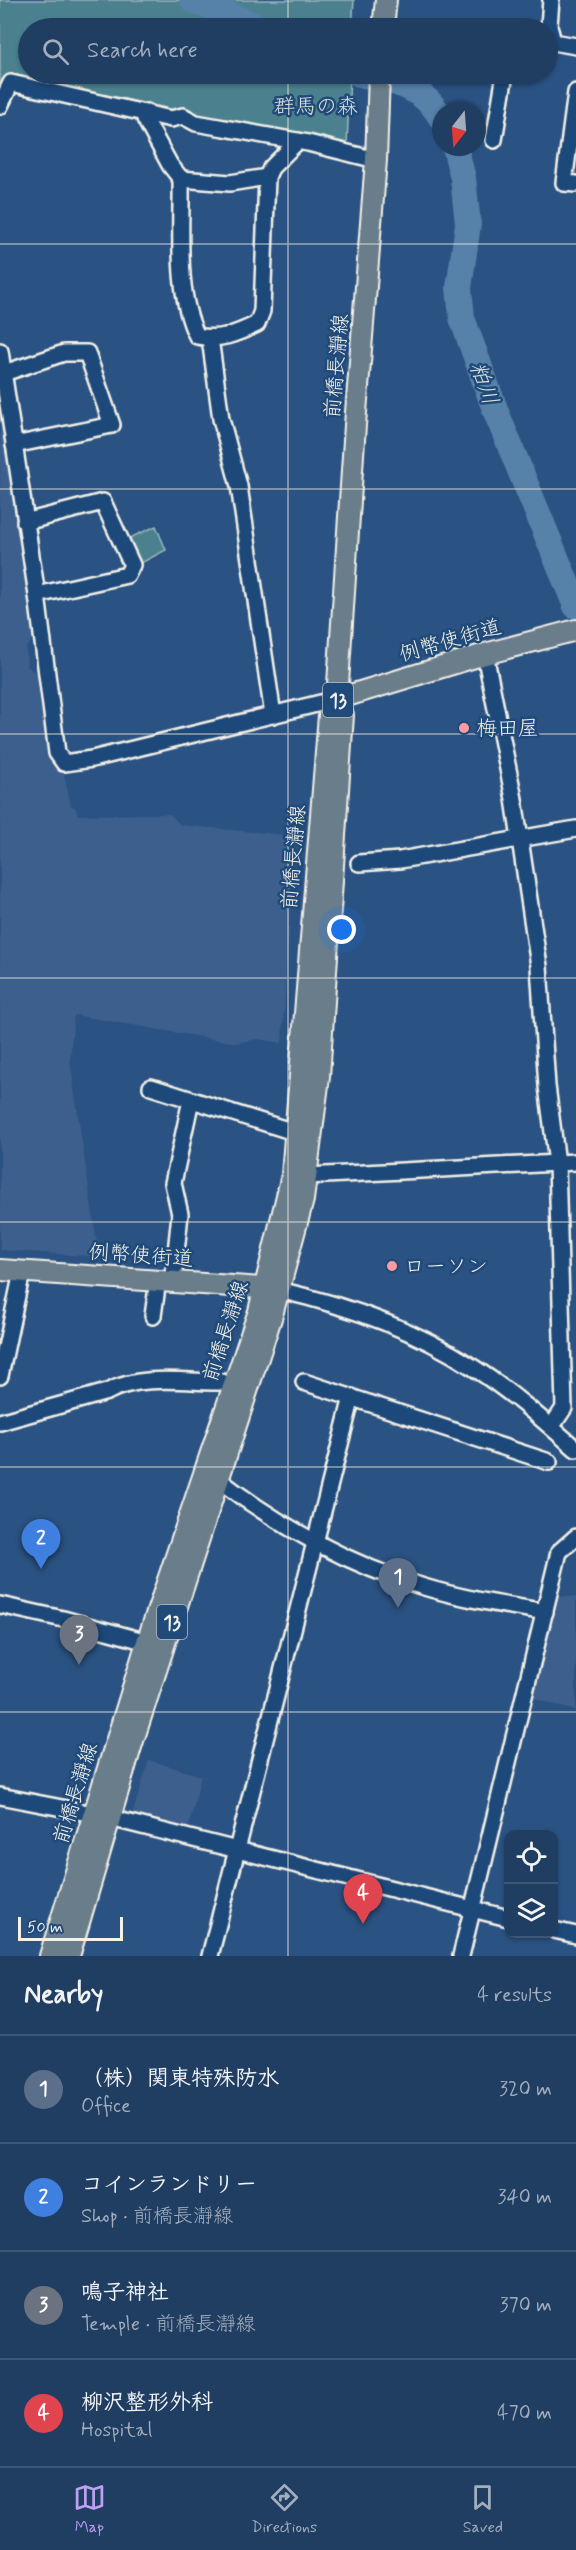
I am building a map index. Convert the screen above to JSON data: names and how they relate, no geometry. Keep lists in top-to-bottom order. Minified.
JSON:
{"streets":{"main road":["前橋長瀞線","例幣使街道","13"]},"crossings":[["前橋長瀞線","例幣使街道"]],"water":["粕川"],"parks":["群馬の森"],"places":["梅田屋","ローソン"],"scale_bar":"50 m","north":"bottom","page":{"search":"Search here","pins":["2","1","3","4"],"scale":"50 m","heading":["Nearby","4 results"],"list":[{"mark":"1","name":"（株）関東特殊防水","note":"Office","value":"320 m"},{"mark":"2","name":"コインランドリー","note":"Shop · 前橋長瀞線","value":"340 m"},{"mark":"3","name":"鳴子神社","note":"Temple · 前橋長瀞線","value":"370 m"},{"mark":"4","name":"柳沢整形外科","note":"Hospital","value":"470 m"}],"nav":["Map","Directions","Saved"]}}
